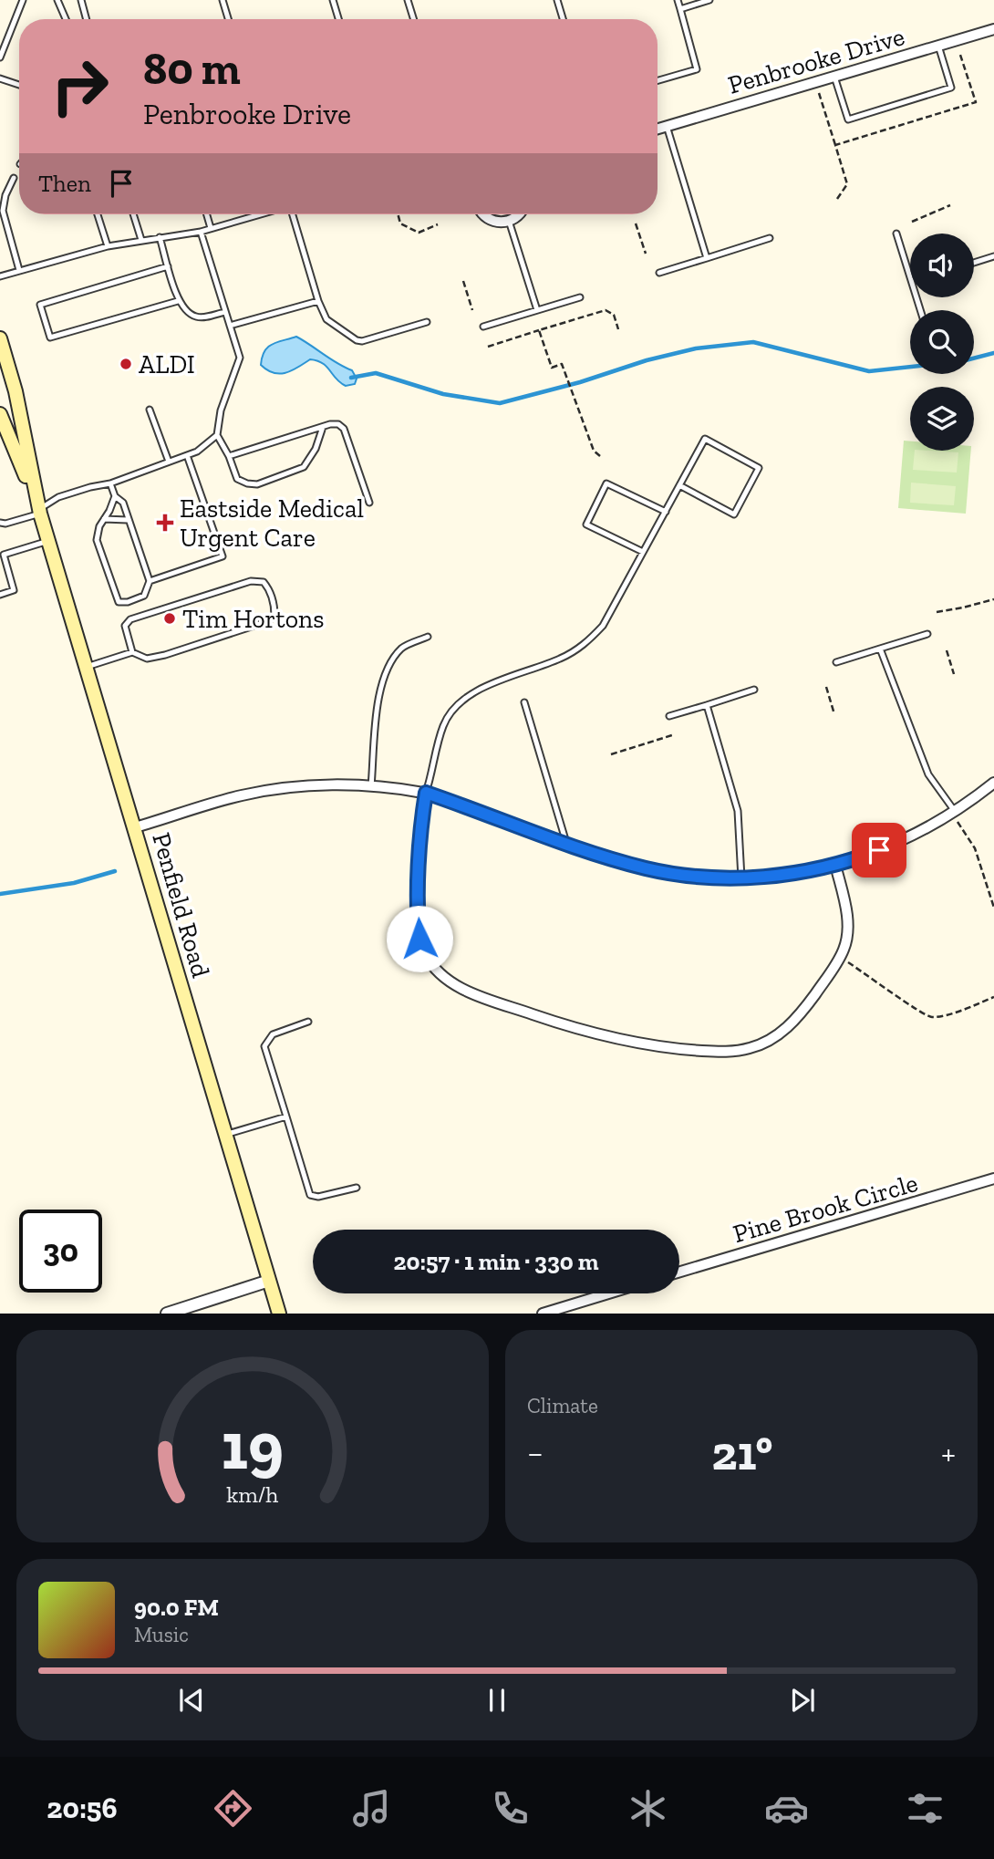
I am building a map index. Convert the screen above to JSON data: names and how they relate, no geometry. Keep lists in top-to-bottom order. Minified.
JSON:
{"streets":{"main road":["Penfield Road"],"street":["Penbrooke Drive","Pine Brook Circle"]},"places":{"other":["ALDI","Tim Hortons"],"health":["Eastside Medical Urgent Care"]},"page":{"turn":["80 m","Penbrooke Drive"],"then":"Then","limit":"30","trip":"20:57 · 1 min · 330 m","tile":"Climate","heat":["−","21°","+"],"song":["90.0 FM","Music"],"tabs":"20:56","gauge":["19","km/h"]}}
